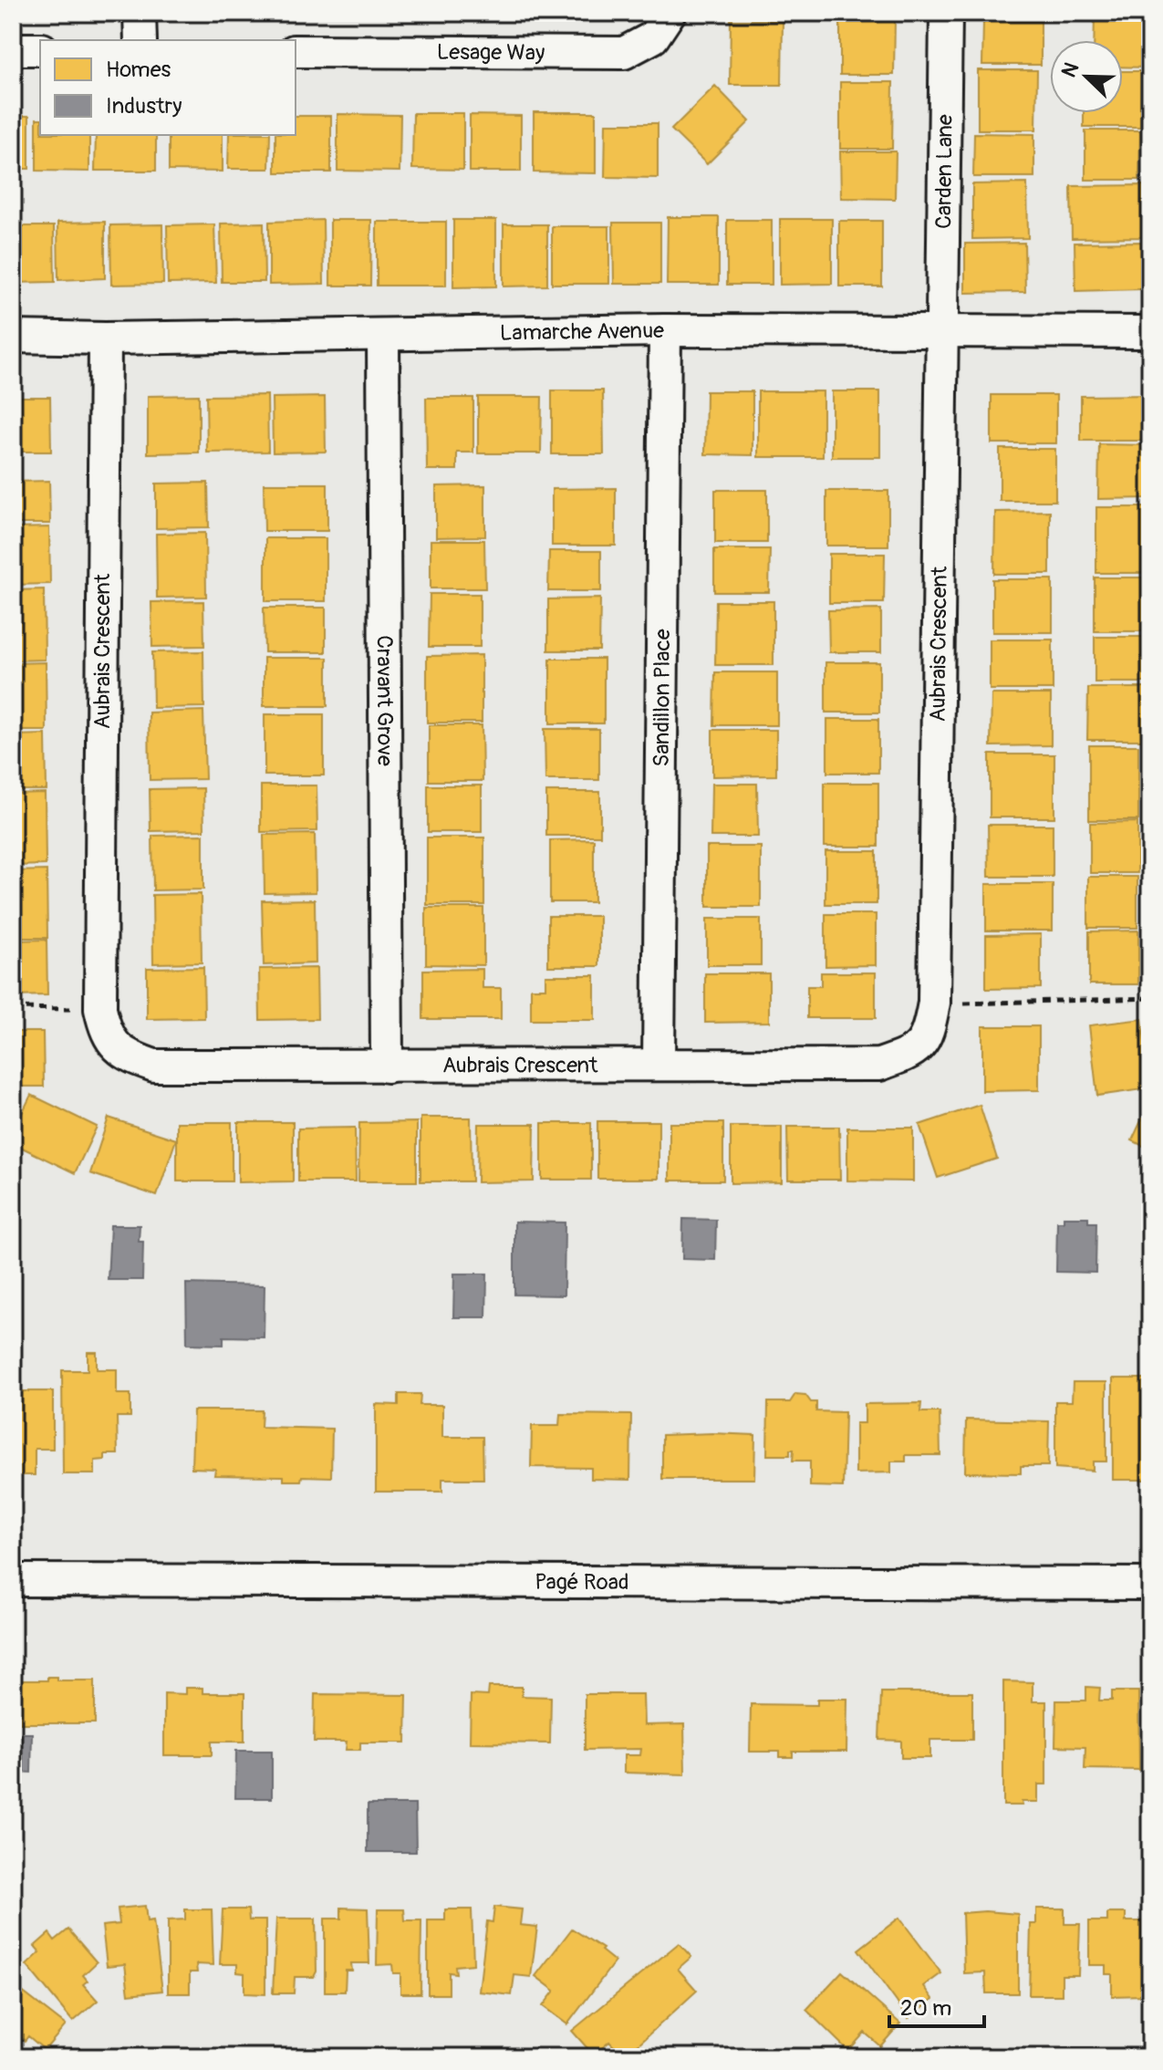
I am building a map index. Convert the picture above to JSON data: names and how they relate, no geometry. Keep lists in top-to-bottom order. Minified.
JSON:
{"streets":{"street":["Lesage Way","Carden Lane","Lamarche Avenue","Aubrais Crescent","Sandillon Place","Cravant Grove","Pagé Road"]},"crossings":[["Carden Lane","Lamarche Avenue"],["Carden Lane","Aubrais Crescent"],["Lamarche Avenue","Aubrais Crescent"],["Lamarche Avenue","Sandillon Place"],["Lamarche Avenue","Cravant Grove"],["Aubrais Crescent","Sandillon Place"],["Aubrais Crescent","Cravant Grove"]],"legend":["Homes","Industry"],"scale_bar":"20 m","north":"top left"}
